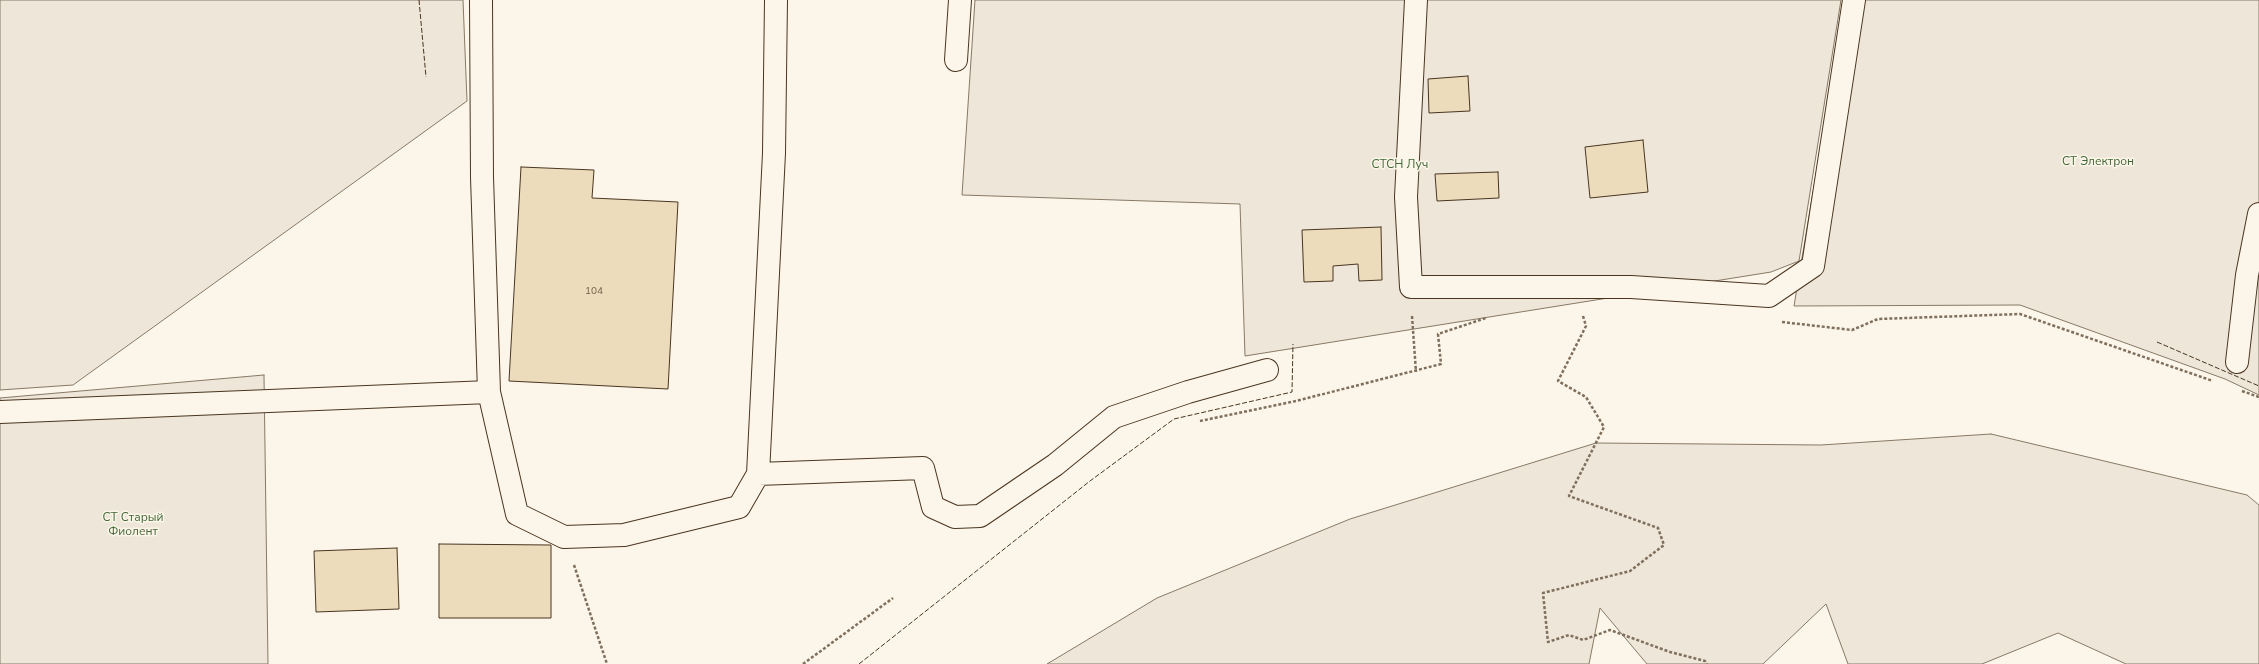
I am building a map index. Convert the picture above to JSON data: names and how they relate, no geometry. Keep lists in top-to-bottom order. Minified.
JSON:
{"parks":["СТ Электрон","СТСН Луч","СТ Старый Фиолент"],"house_numbers":["104"]}
